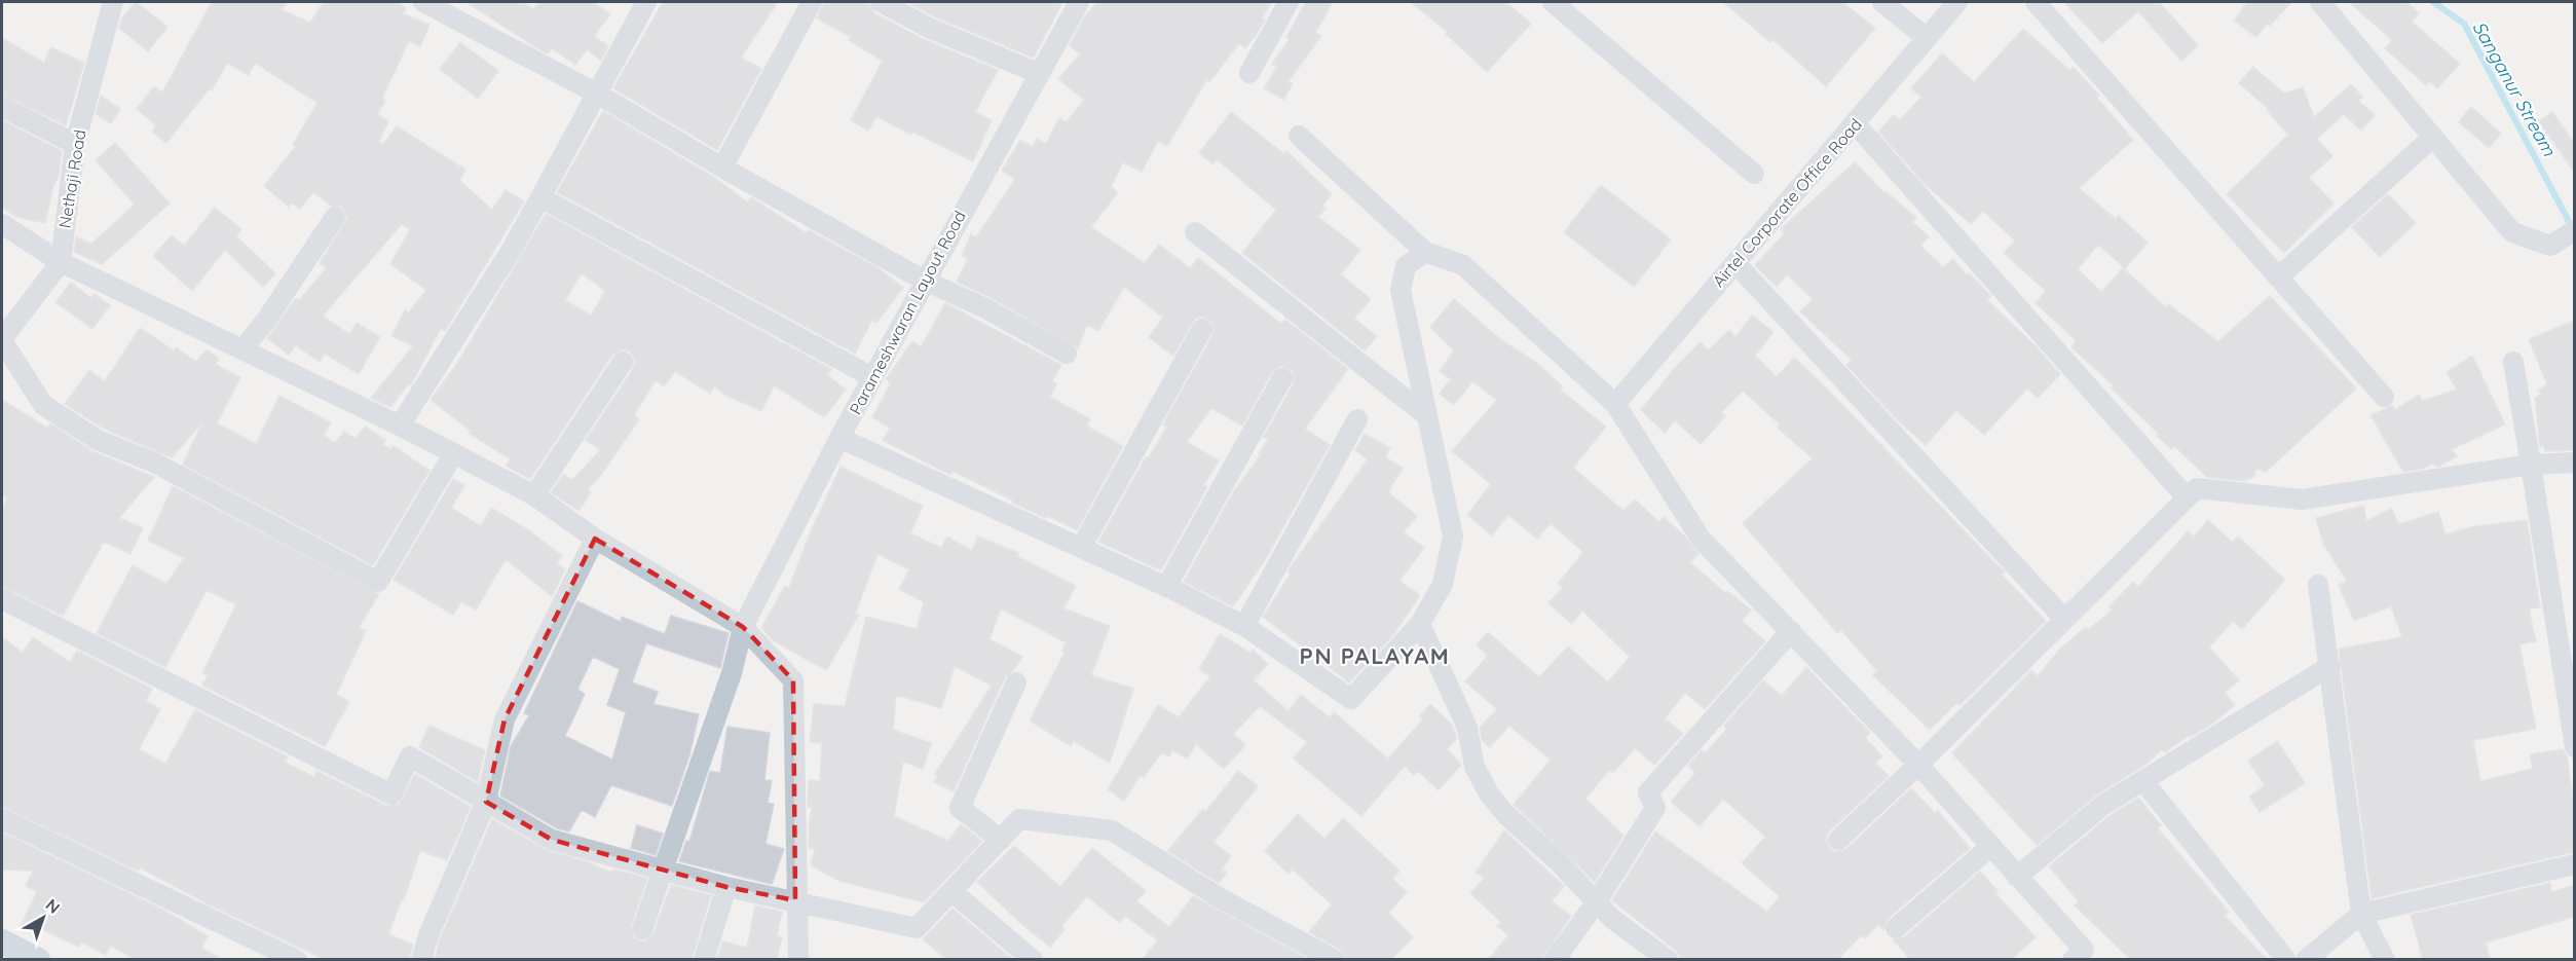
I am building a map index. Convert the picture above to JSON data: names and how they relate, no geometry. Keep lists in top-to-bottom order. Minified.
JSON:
{"streets":{"street":["Nethaji Road","Airtel Corporate Office Road","Parameshwaran Layout Road"]},"districts":["PN PALAYAM"],"water":["Sanganur Stream"],"north":"top right"}
